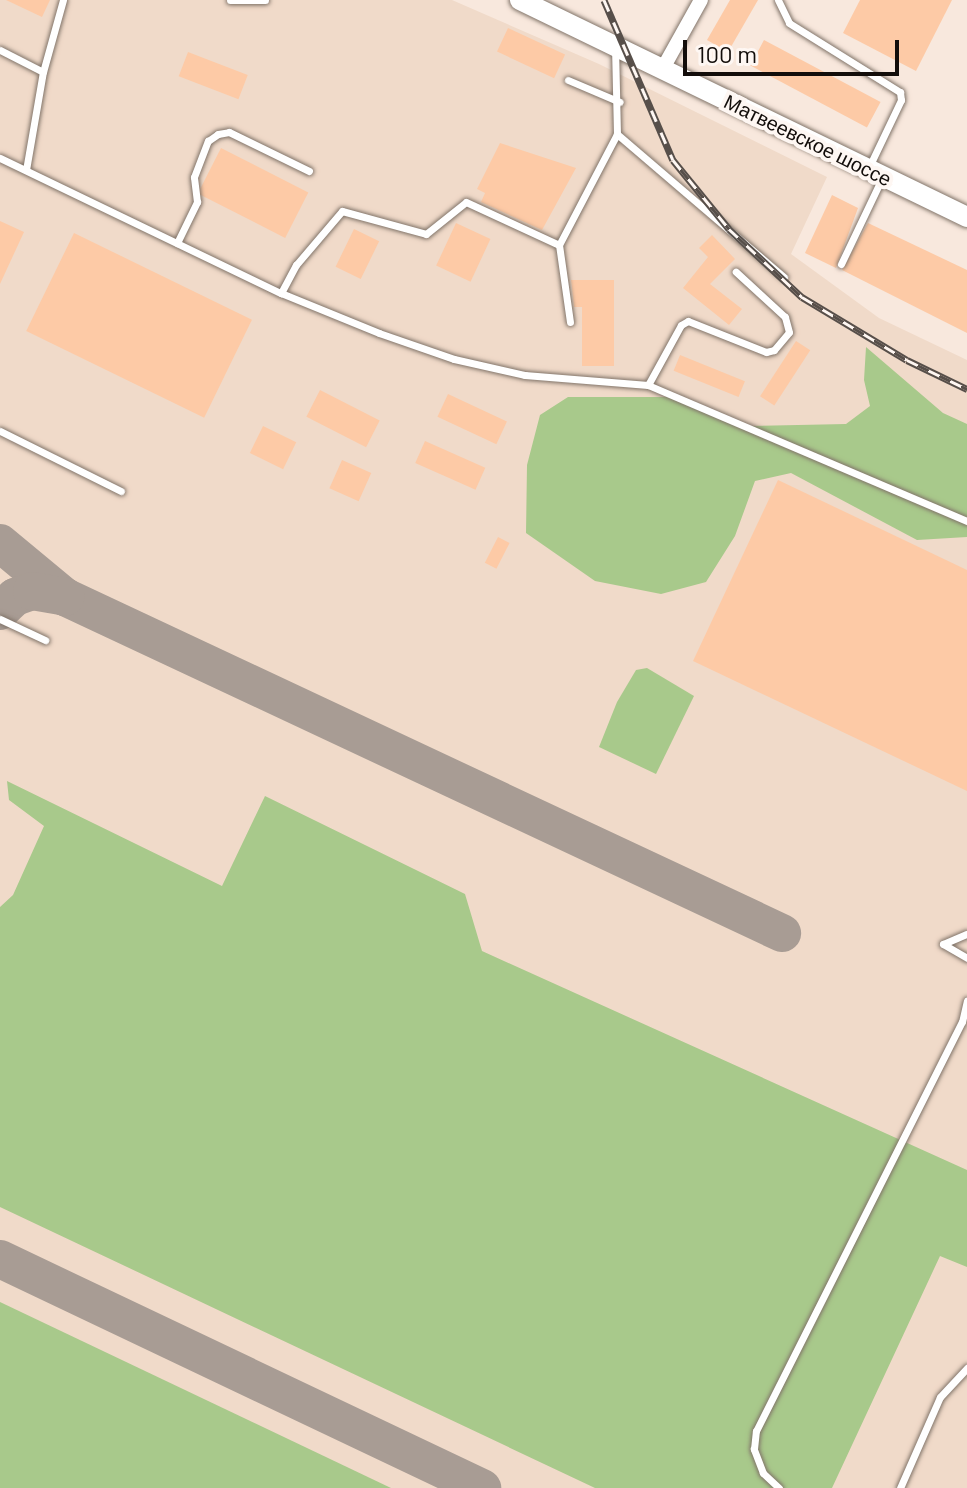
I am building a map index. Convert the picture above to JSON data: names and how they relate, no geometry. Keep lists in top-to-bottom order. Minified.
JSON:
{"streets":{"main road":["Матвеевское шоссе"]},"scale_bar":"100 m"}
